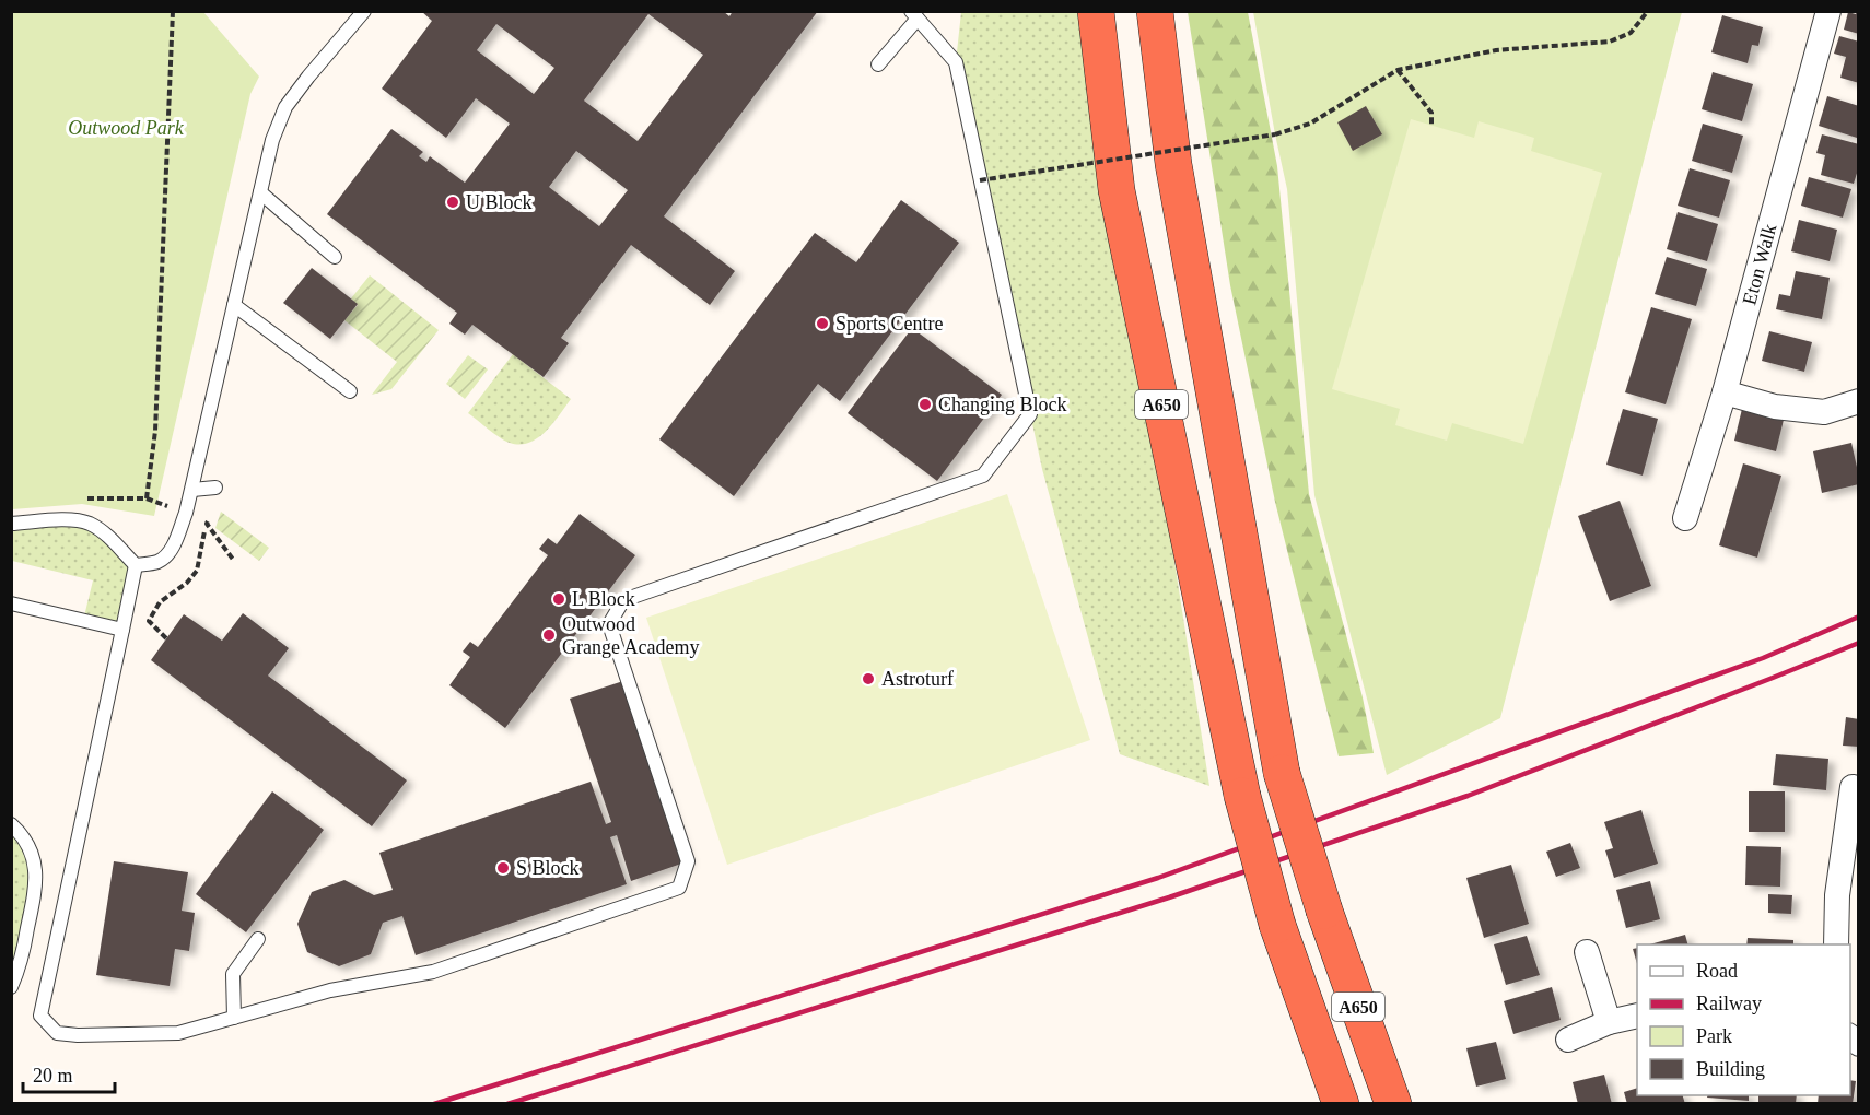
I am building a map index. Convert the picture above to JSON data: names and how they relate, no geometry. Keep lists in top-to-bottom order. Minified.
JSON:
{"streets":{"highway":["A650"],"street":["Eton Walk"]},"parks":["Outwood Park"],"places":["U Block","Sports Centre","Changing Block","L Block","Outwood Grange Academy","Astroturf","S Block"],"legend":["Road","Railway","Park","Building"],"scale_bar":"20 m"}
